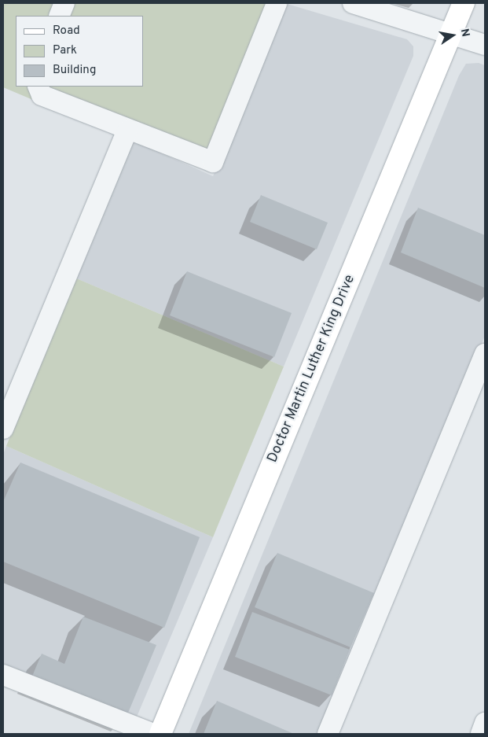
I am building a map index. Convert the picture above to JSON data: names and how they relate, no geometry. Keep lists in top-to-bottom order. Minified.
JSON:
{"streets":{"main road":["Doctor Martin Luther King Drive"]},"legend":["Road","Park","Building"],"north":"right"}
